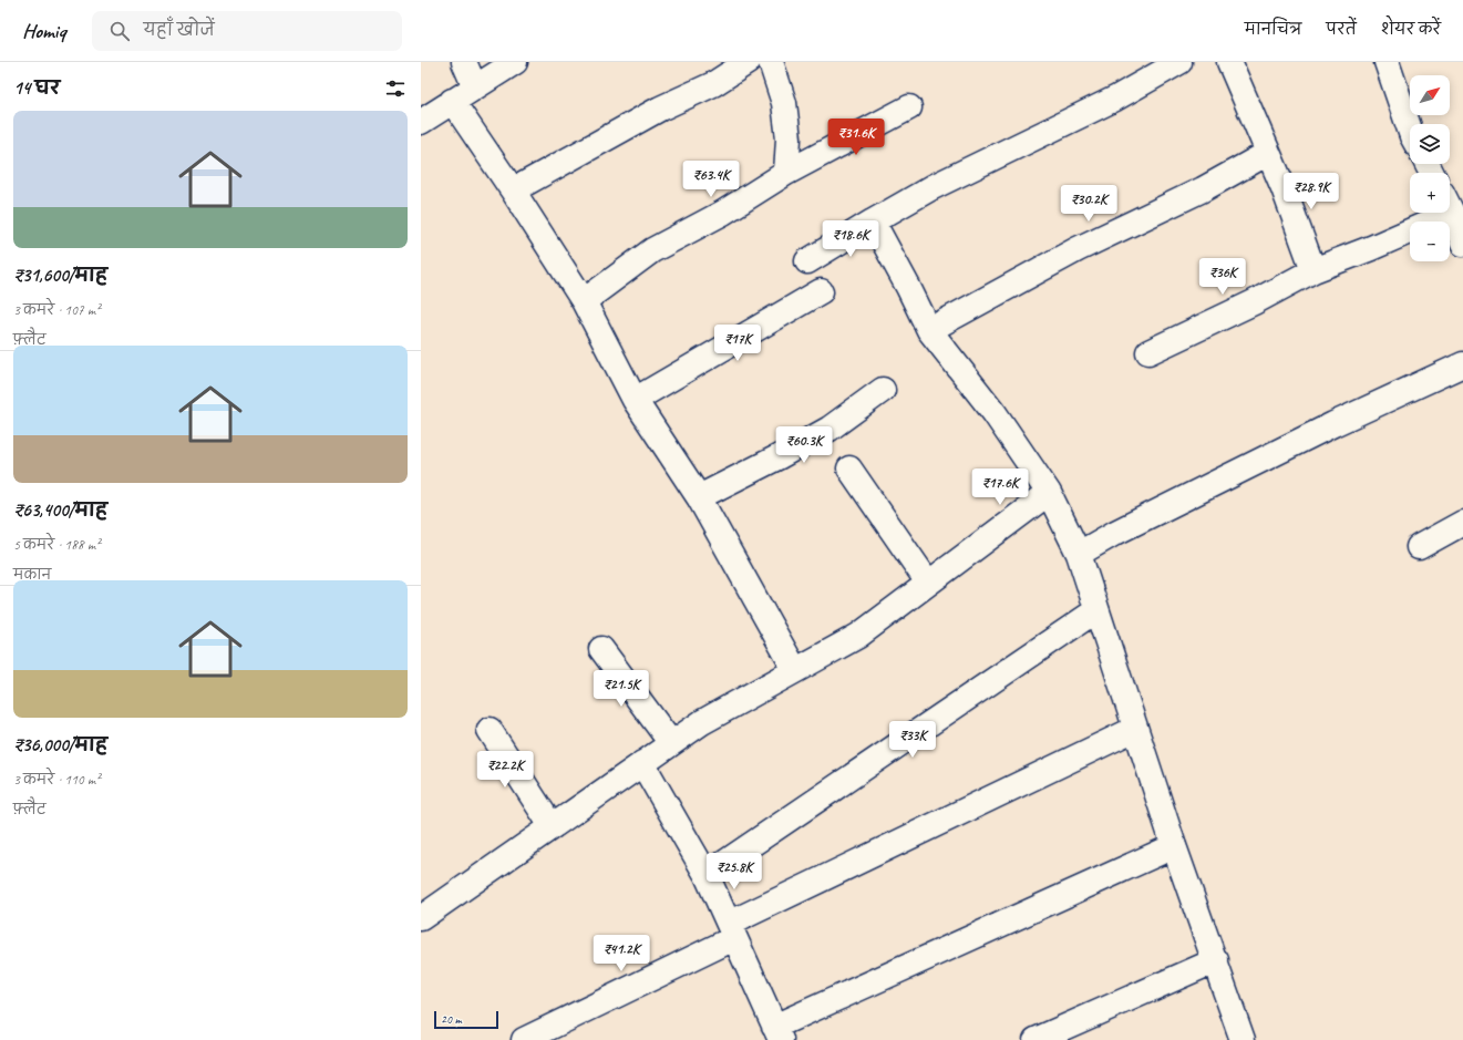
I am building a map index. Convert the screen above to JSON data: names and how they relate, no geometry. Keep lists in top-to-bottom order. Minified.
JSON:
{"scale_bar":"20 m","north":"top right","page":{"header":"Homiq","search":"यहाँ खोजें","nav":["मानचित्र","परतें","शेयर करें"],"heading":"14 घर","map_buttons":["+","−"],"list":[{"name":"₹31,600/माह","note":"3 कमरे · 107 m² · फ़्लैट"},{"name":"₹63,400/माह","note":"5 कमरे · 188 m² · मकान"},{"name":"₹36,000/माह","note":"3 कमरे · 110 m² · फ़्लैट"}],"price":["₹31.6K","₹63.4K","₹28.9K","₹30.2K","₹18.6K","₹36K","₹17K","₹60.3K","₹17.6K","₹21.5K","₹33K","₹22.2K","₹25.8K","₹41.2K"],"scale":"20 m"}}
